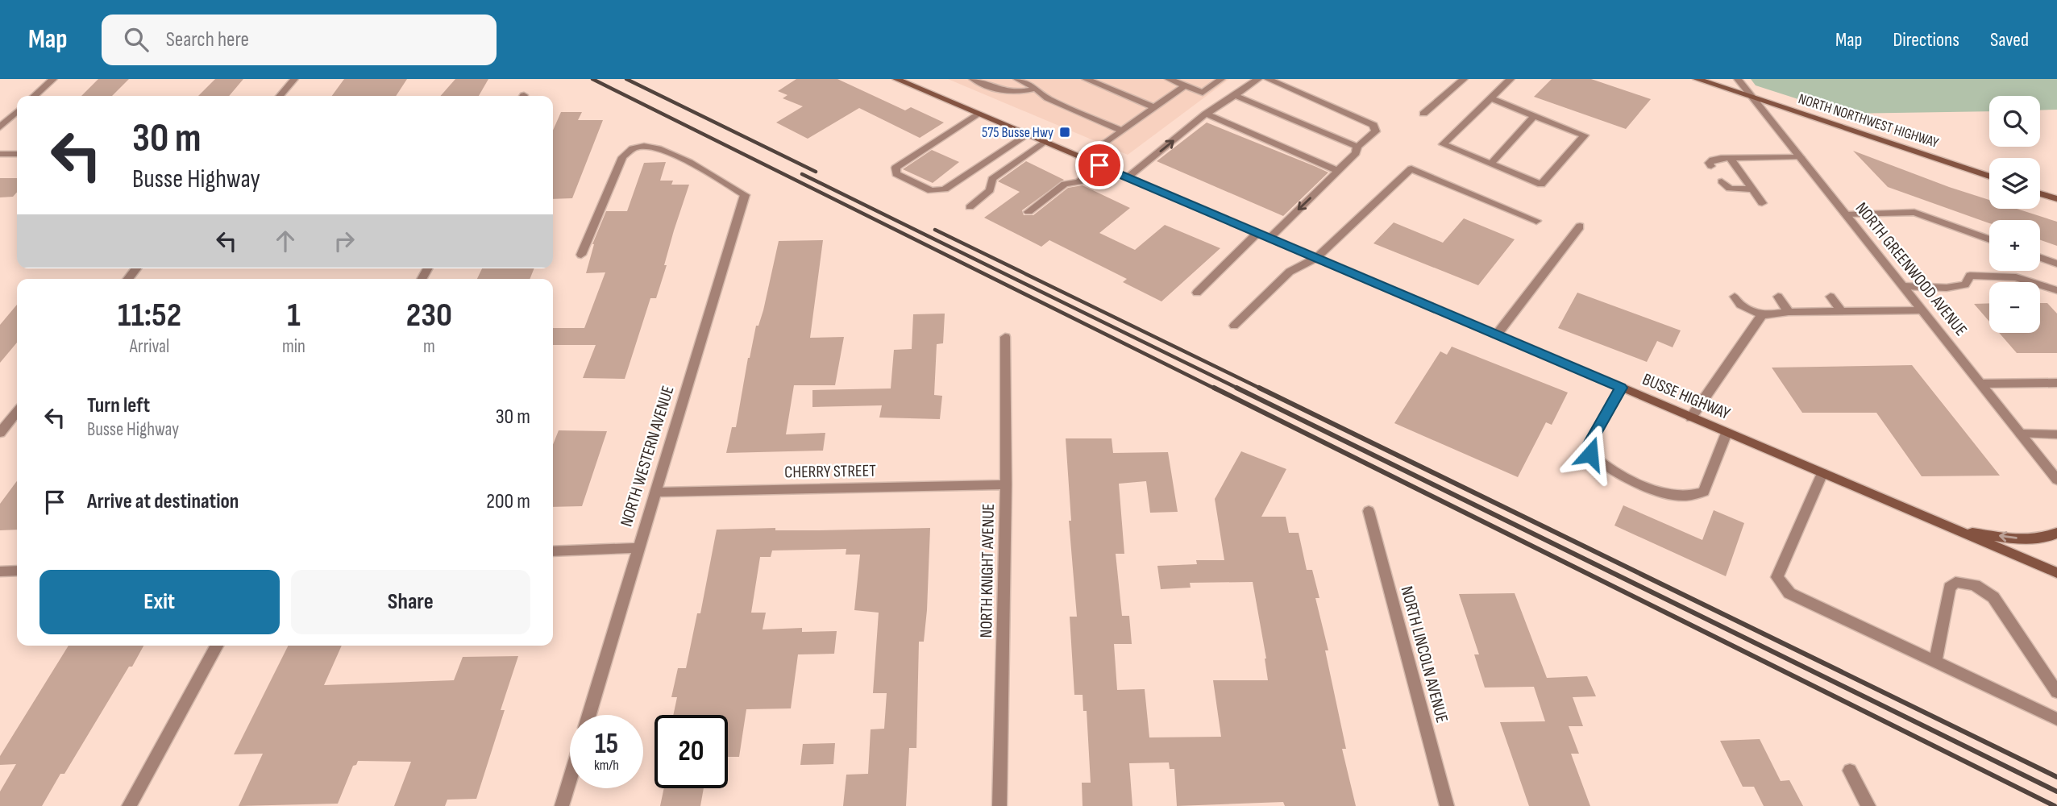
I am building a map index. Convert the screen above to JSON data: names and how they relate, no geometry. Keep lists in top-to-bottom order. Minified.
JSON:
{"streets":{"main road":["NORTH NORTHWEST HIGHWAY","BUSSE HIGHWAY"],"street":["NORTH GREENWOOD AVENUE","NORTH WESTERN AVENUE","CHERRY STREET","NORTH KNIGHT AVENUE","NORTH LINCOLN AVENUE"]},"crossings":[["NORTH NORTHWEST HIGHWAY","NORTH GREENWOOD AVENUE"],["NORTH WESTERN AVENUE","CHERRY STREET"],["CHERRY STREET","NORTH KNIGHT AVENUE"]],"places":{"transit":["575 Busse Hwy"]},"page":{"header":"Map","search":"Search here","nav":["Map","Directions","Saved"],"map_buttons":["+","−"],"turn":["30 m","Busse Highway"],"eta":["11:52","Arrival","1","min","230","m"],"list":[{"name":"Turn left","note":"Busse Highway","value":"30 m"},{"name":"Arrive at destination","value":"200 m"}],"buttons":["Exit","Share"],"speed":"15 km/h","limit":"20"}}
